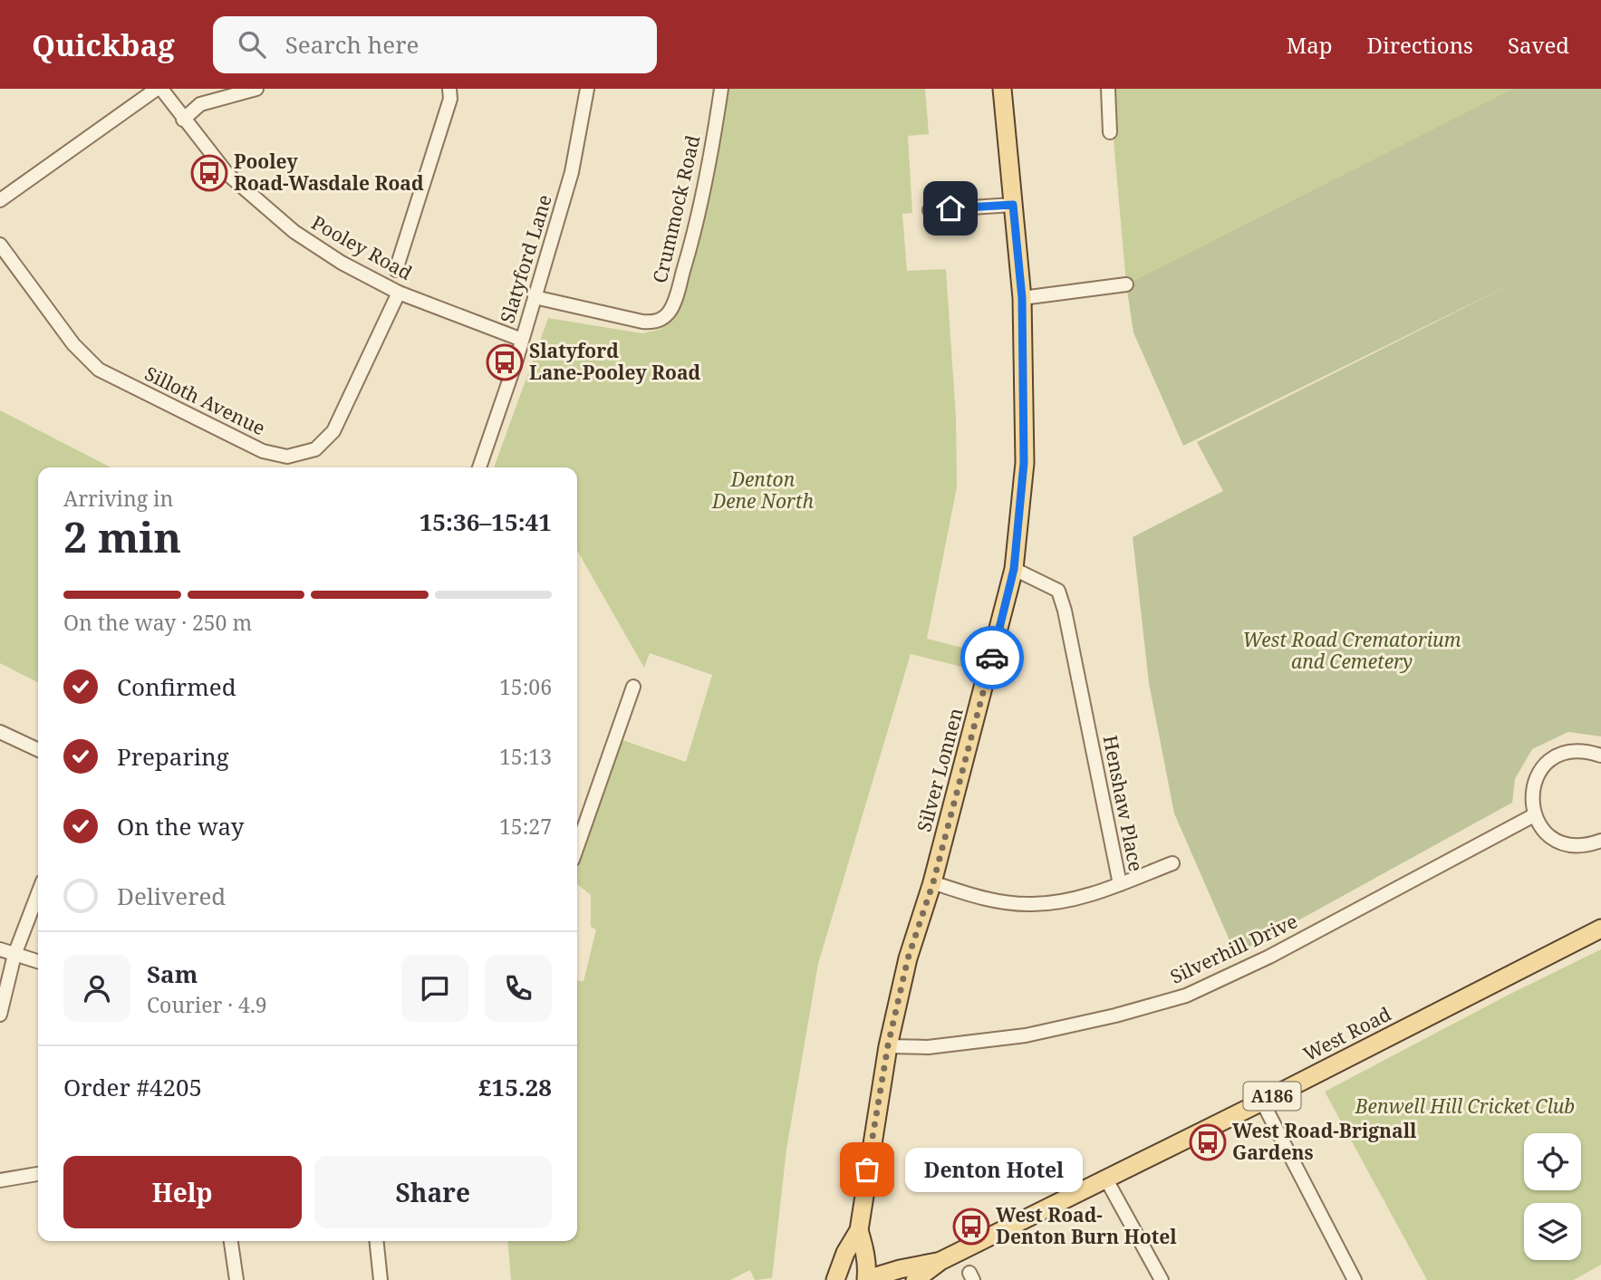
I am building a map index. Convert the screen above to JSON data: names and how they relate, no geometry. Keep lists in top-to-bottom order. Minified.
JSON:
{"streets":{"main road":["Silver Lonnen","West Road","A186"],"street":["Crummock Road","Pooley Road","Slatyford Lane","Silloth Avenue","Henshaw Place","Silverhill Drive"]},"crossings":[["Crummock Road","Slatyford Lane"],["Pooley Road","Slatyford Lane"],["Pooley Road","Silloth Avenue"],["Silver Lonnen","Henshaw Place"],["Silver Lonnen","Silverhill Drive"],["Silver Lonnen","West Road"]],"parks":["Denton Dene North","West Road Crematorium and Cemetery","Benwell Hill Cricket Club"],"places":{"bus stop":["Pooley Road-Wasdale Road","Slatyford Lane-Pooley Road","West Road-Brignall Gardens","West Road- Denton Burn Hotel"],"other":["Denton Hotel"]},"page":{"header":"Quickbag","search":"Search here","nav":["Map","Directions","Saved"],"heading":["2 min","Arriving in","15:36–15:41"],"panel":["Sam","Courier · 4.9","Order #4205","£15.28"],"bar":"On the way · 250 m","list":[["Confirmed","15:06"],["Preparing","15:13"],["On the way","15:27"],"Delivered"],"buttons":["Help","Share"],"bubble":"Denton Hotel"}}
